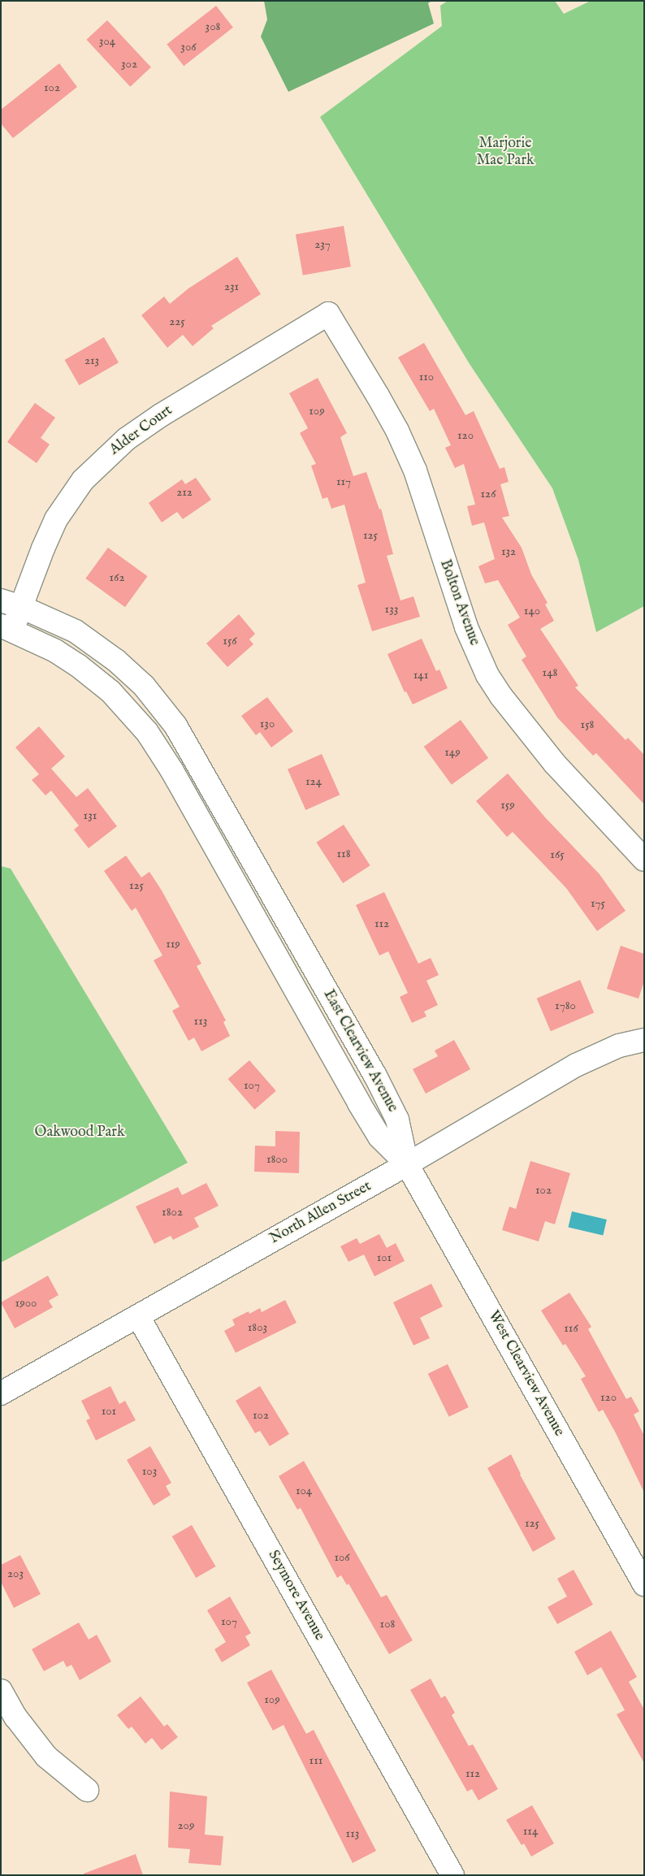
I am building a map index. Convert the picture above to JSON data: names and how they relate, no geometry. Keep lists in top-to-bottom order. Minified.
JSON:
{"streets":{"street":["Alder Court","Bolton Avenue","East Clearview Avenue","North Allen Street","West Clearview Avenue","Seymore Avenue"]},"crossings":[["Alder Court","Bolton Avenue"],["Alder Court","East Clearview Avenue"],["East Clearview Avenue","North Allen Street"],["East Clearview Avenue","West Clearview Avenue"],["North Allen Street","West Clearview Avenue"],["North Allen Street","Seymore Avenue"]],"parks":["Marjorie Mae Park","Oakwood Park"],"house_numbers":["308","304","306","302","102","237","231","225","213","110","109","120","117","212","126","125","132","162","133","140","156","148","141","130","158","149","124","159","131","118","165","125","175","112","119","1780","113","107","1800","102","1802","101","1900","1803","116","120","101","102","103","104","125","106","203","107","108","109","111","112","209","114","113"]}
